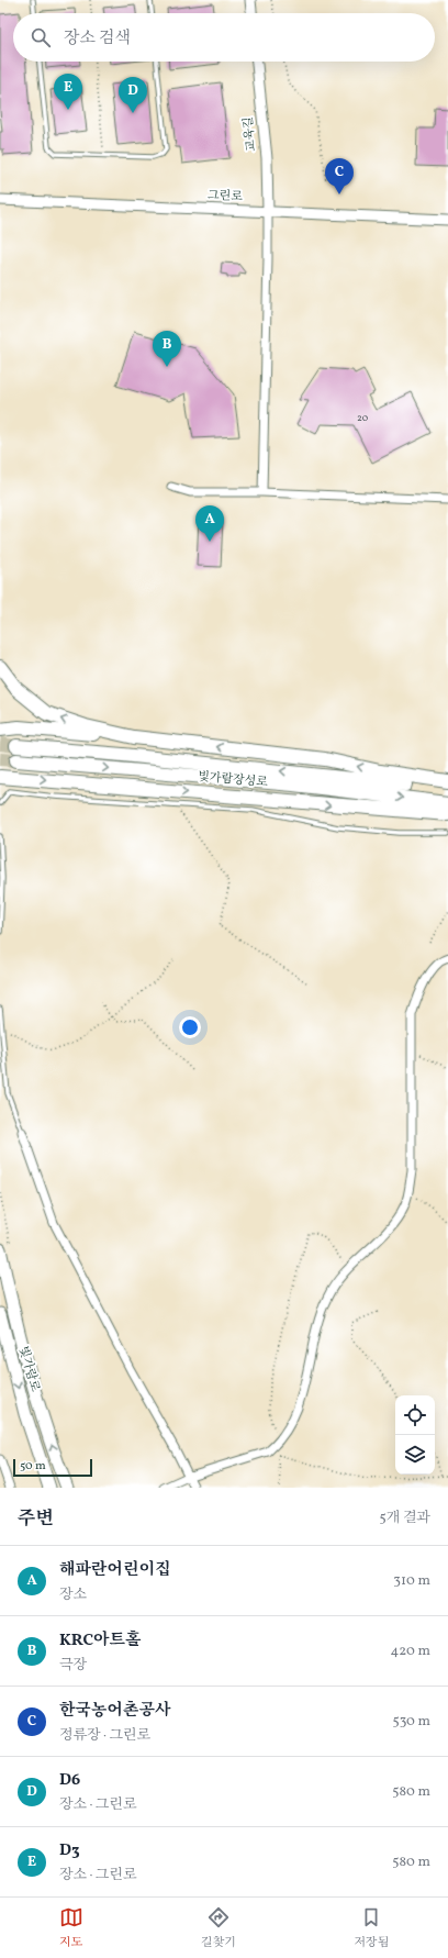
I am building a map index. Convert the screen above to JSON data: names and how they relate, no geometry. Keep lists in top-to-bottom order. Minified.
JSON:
{"streets":{"highway":["빛가람장성로"],"main road":["빛가람로"],"street":["교육길","그린로"]},"crossings":[["교육길","그린로"]],"house_numbers":["20"],"scale_bar":"50 m","page":{"search":"장소 검색","pins":["E","D","C","B","A"],"scale":"50 m","heading":["주변","5개 결과"],"list":[{"mark":"A","name":"해파란어린이집","note":"장소","value":"310 m"},{"mark":"B","name":"KRC아트홀","note":"극장","value":"420 m"},{"mark":"C","name":"한국농어촌공사","note":"정류장 · 그린로","value":"530 m"},{"mark":"D","name":"D6","note":"장소 · 그린로","value":"580 m"},{"mark":"E","name":"D3","note":"장소 · 그린로","value":"580 m"}],"nav":["지도","길찾기","저장됨"]}}
